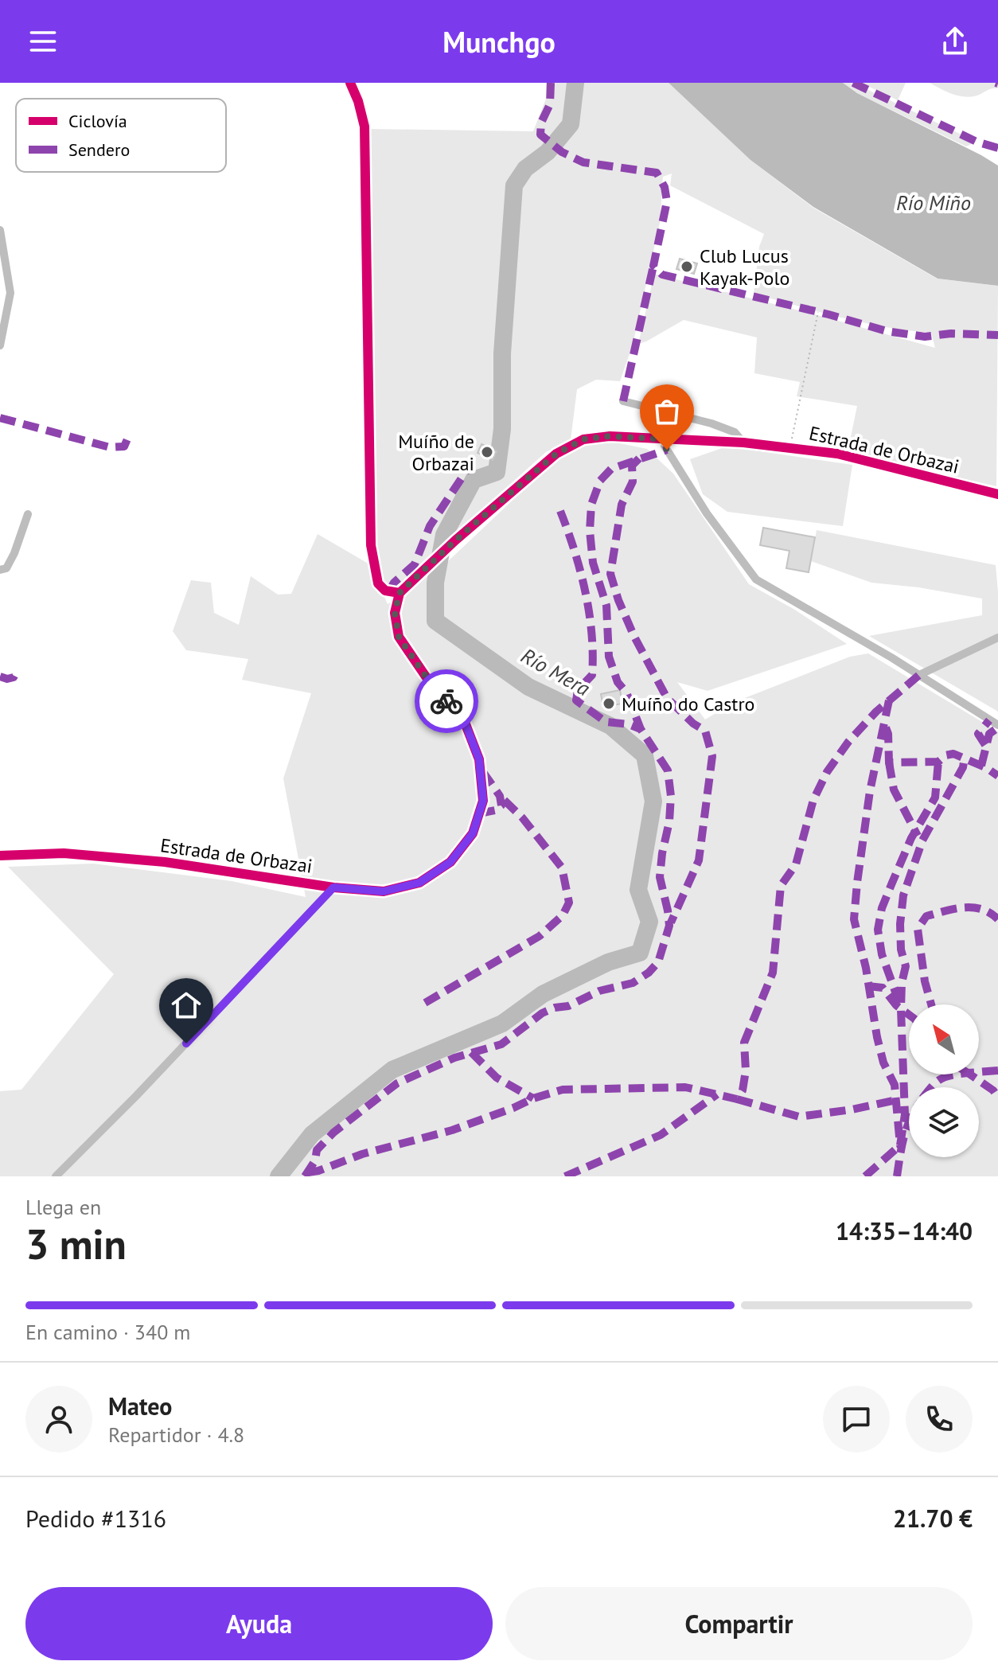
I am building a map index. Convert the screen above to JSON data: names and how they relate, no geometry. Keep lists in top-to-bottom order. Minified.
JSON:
{"streets":{"street":["Estrada de Orbazai"]},"water":["Río Miño","Río Mera"],"places":["Club Lucus Kayak-Polo","Muíño de Orbazai","Muíño do Castro"],"legend":["Ciclovía","Sendero"],"north":"top left","page":{"header":"Munchgo","heading":["3 min","Llega en","14:35–14:40"],"panel":["Mateo","Repartidor · 4.8","Pedido #1316","21.70 €"],"bar":"En camino · 340 m","buttons":["Ayuda","Compartir"]}}
